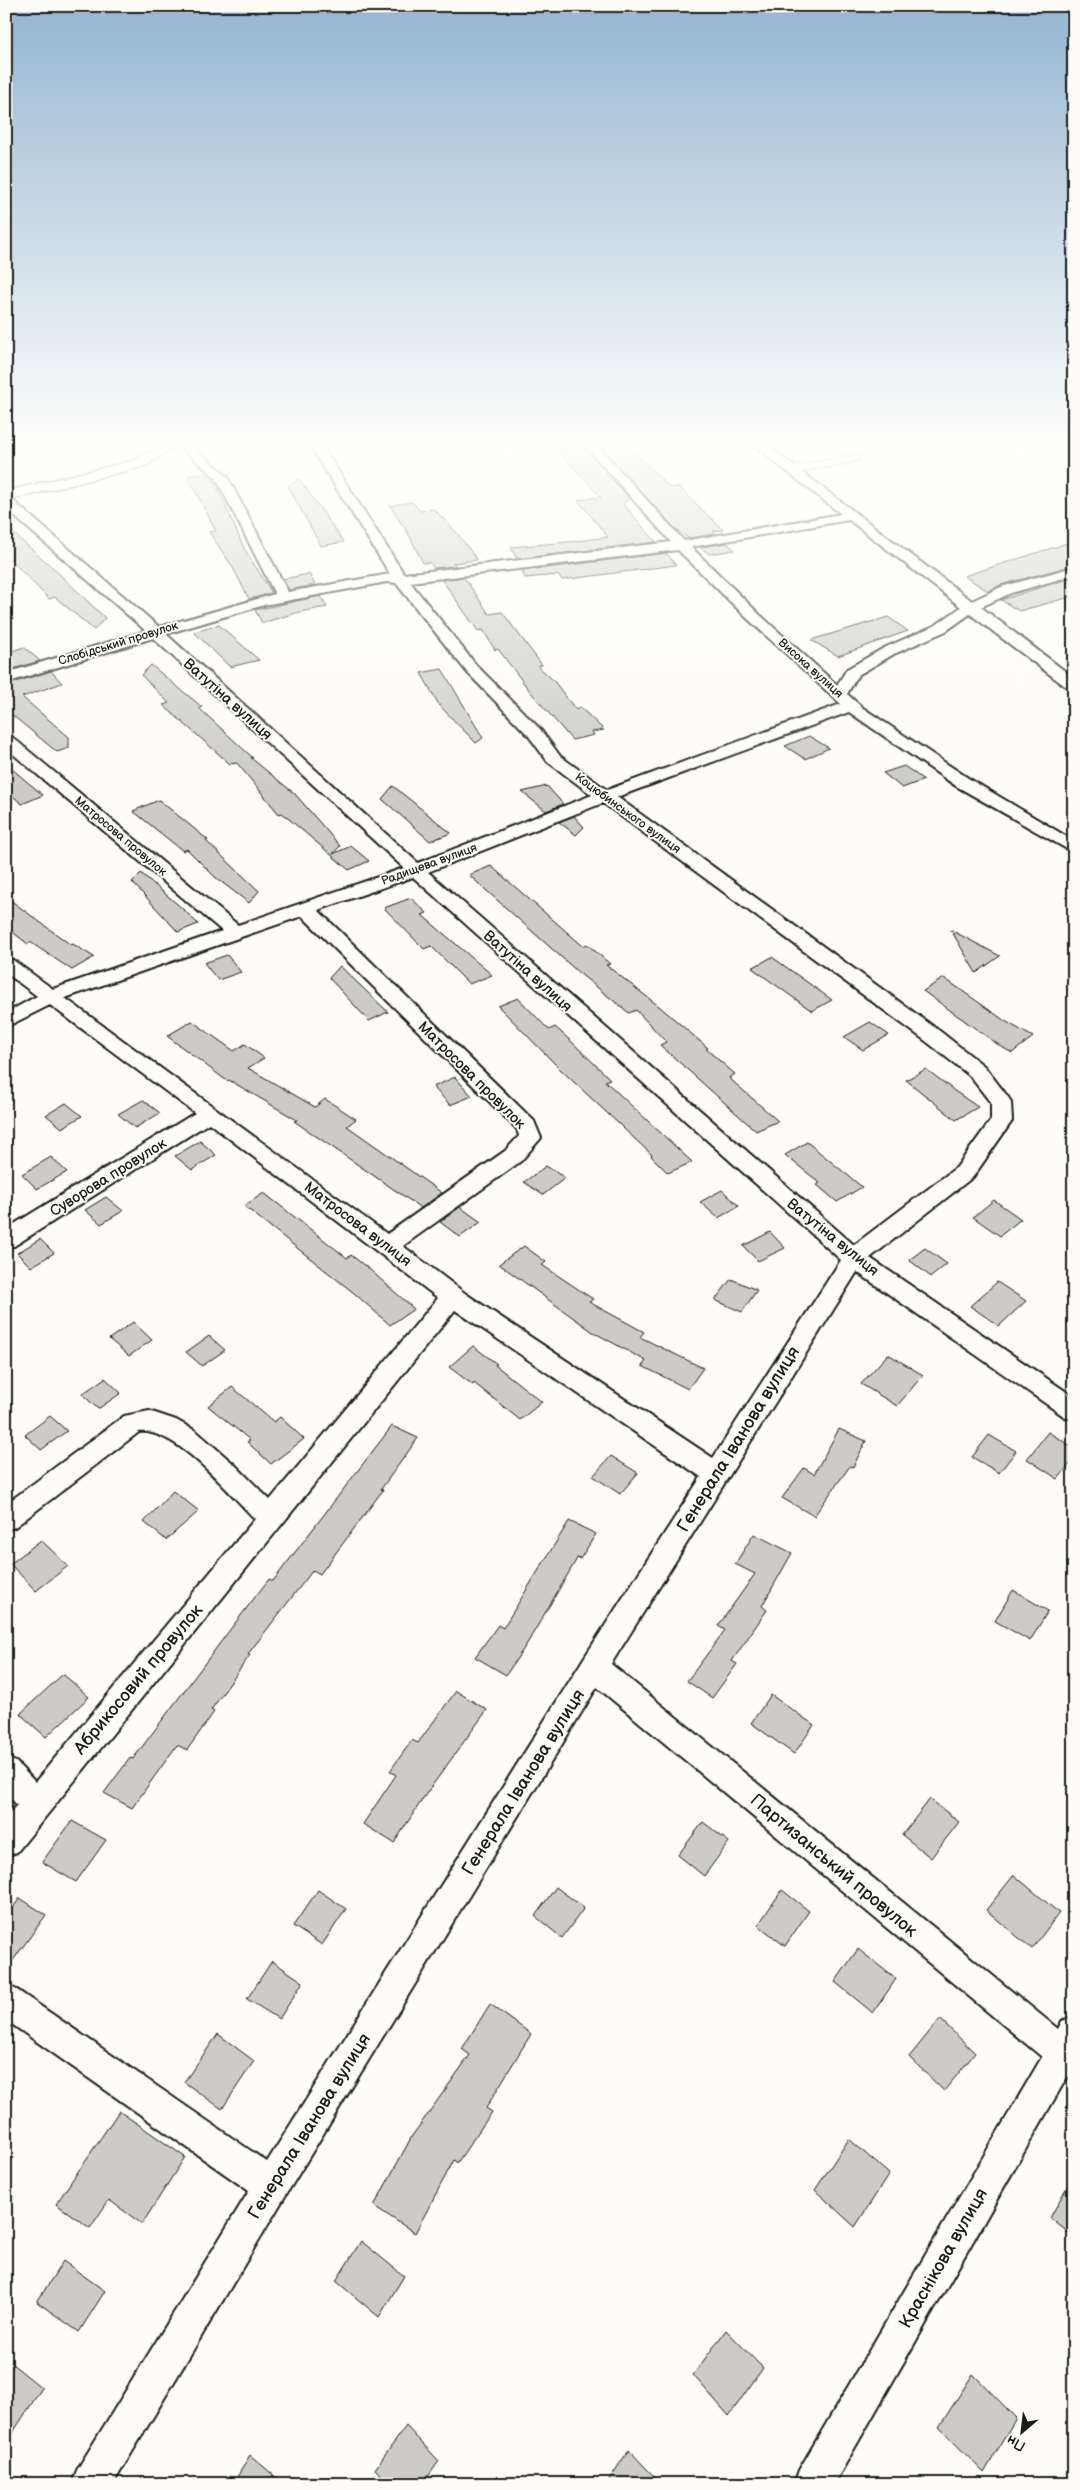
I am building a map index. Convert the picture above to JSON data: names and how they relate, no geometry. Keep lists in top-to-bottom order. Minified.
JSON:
{"streets":{"street":["Слобідський провулок","Висока вулиця","Ватутіна вулиця","Коцюбинського вулиця","Матросова провулок","Радищева вулиця","Суворова провулок","Матросова вулиця","Генерала Іванова вулиця","Абрикосовий провулок","Партизанський провулок","Краснікова вулиця"]},"crossings":[["Слобідський провулок","Ватутіна вулиця"],["Слобідський провулок","Коцюбинського вулиця"],["Висока вулиця","Радищева вулиця"],["Ватутіна вулиця","Радищева вулиця"],["Ватутіна вулиця","Генерала Іванова вулиця"],["Коцюбинського вулиця","Радищева вулиця"],["Коцюбинського вулиця","Генерала Іванова вулиця"],["Матросова провулок","Радищева вулиця"],["Матросова провулок","Матросова вулиця"],["Радищева вулиця","Матросова вулиця"],["Суворова провулок","Матросова вулиця"],["Матросова вулиця","Генерала Іванова вулиця"],["Матросова вулиця","Абрикосовий провулок"],["Генерала Іванова вулиця","Партизанський провулок"],["Партизанський провулок","Краснікова вулиця"]],"north":"bottom left"}
